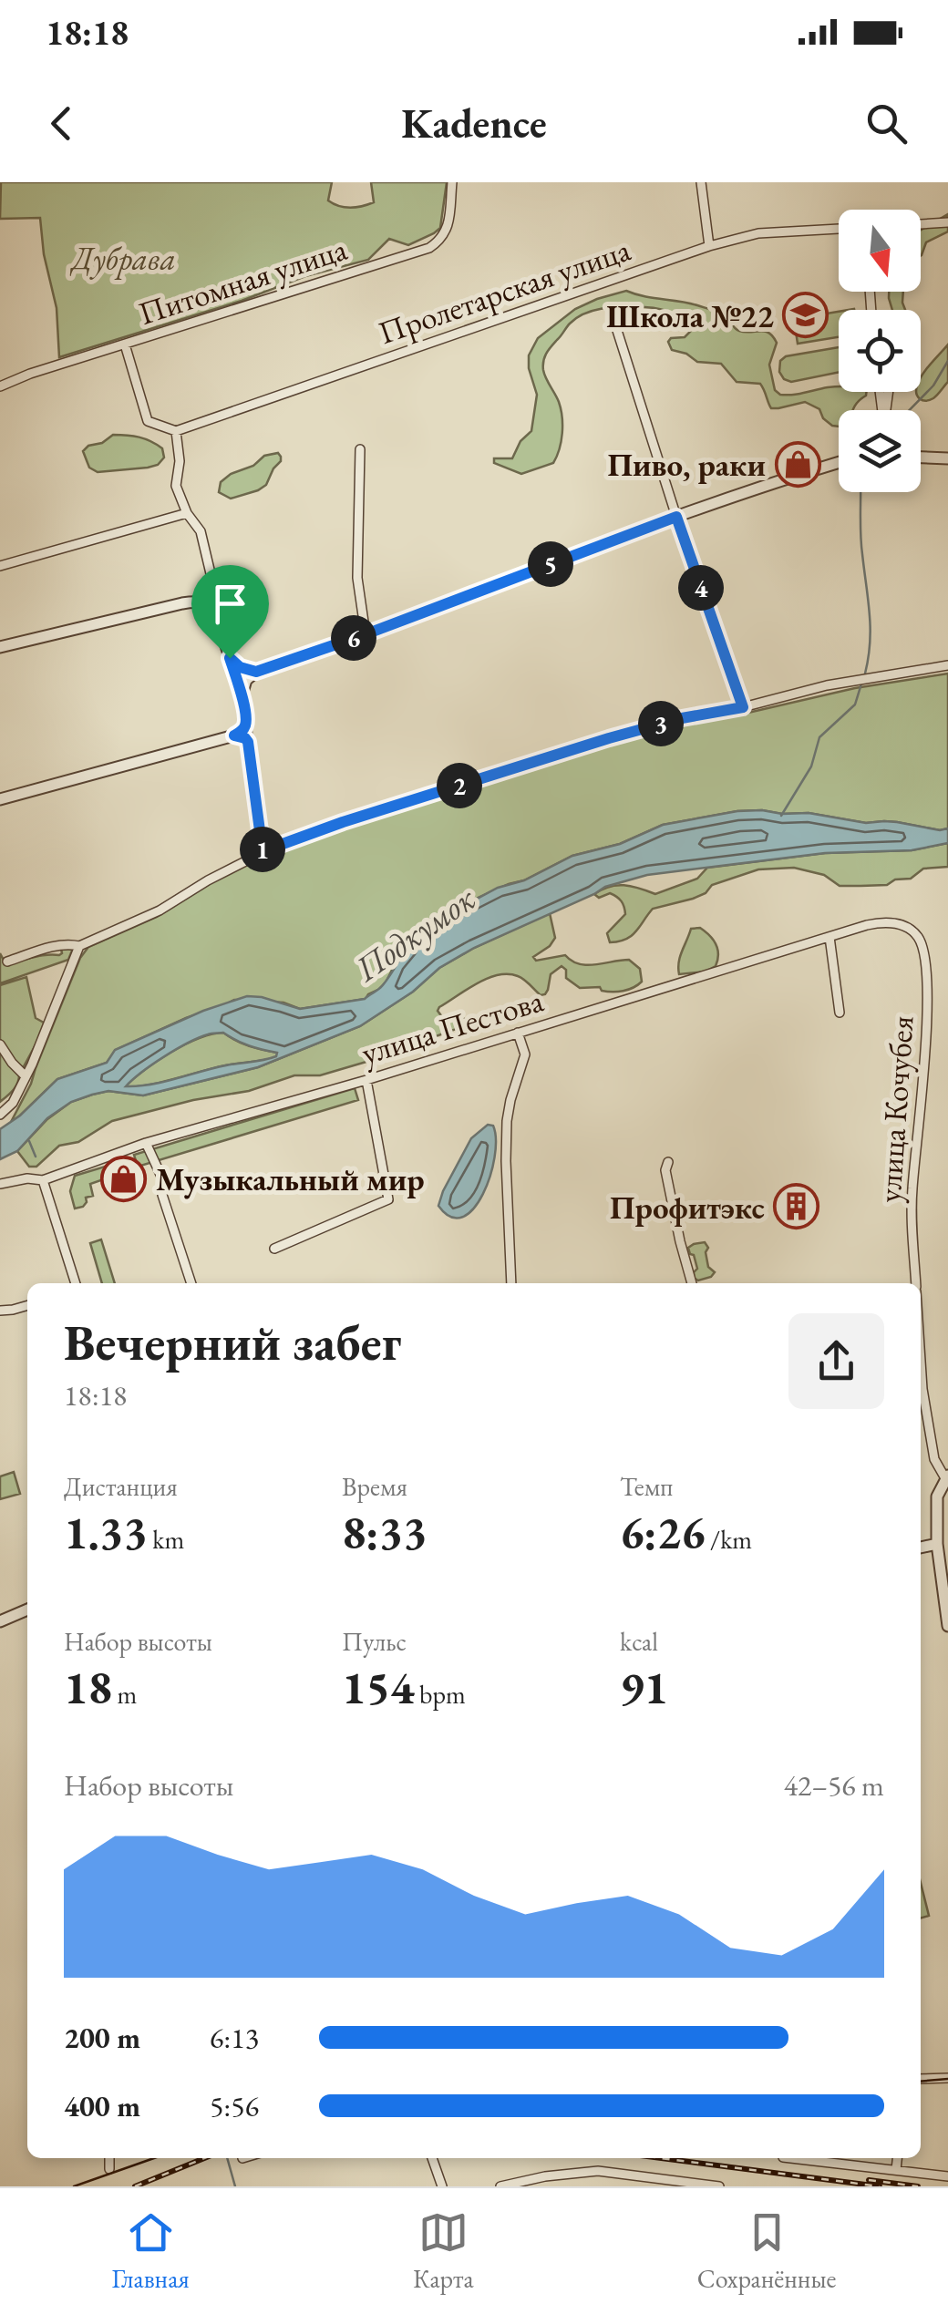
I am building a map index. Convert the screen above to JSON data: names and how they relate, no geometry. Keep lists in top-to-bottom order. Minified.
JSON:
{"streets":{"street":["Питомная улица","Пролетарская улица","улица Пестова","улица Кочубея"]},"crossings":[["улица Пестова","улица Кочубея"]],"water":["Подкумок"],"parks":["Дубрава"],"places":{"school or university":["Школа №22"],"shop":["Пиво, раки","Музыкальный мир"],"building":["Профитэкс"]},"north":"bottom","page":{"status":"18:18","header":"Kadence","pins":["5","4","6","3","2","1"],"heading":["Вечерний забег","18:18"],"stats":[["Дистанция","1.33 km"],["Время","8:33"],["Темп","6:26 /km"],["Набор высоты","18 m"],["Пульс","154 bpm"],["kcal","91"]],"chart":["Набор высоты","42–56 m"],"list":[{"name":"200 m","note":"6:13"},{"name":"400 m","note":"5:56"}],"tabs":["Главная","Карта","Сохранённые"]}}
